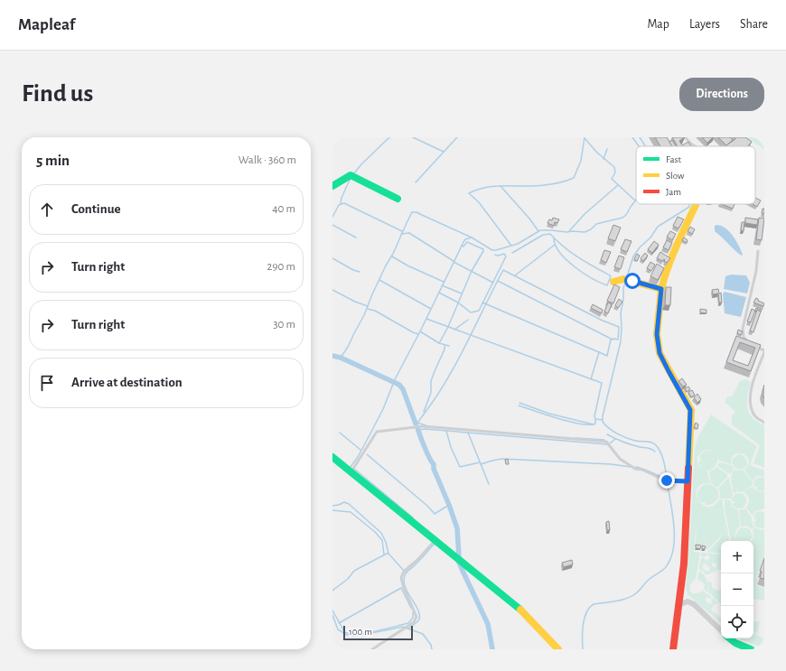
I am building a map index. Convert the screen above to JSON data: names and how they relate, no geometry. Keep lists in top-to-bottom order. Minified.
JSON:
{"legend":["Fast","Slow","Jam"],"scale_bar":"100 m","page":{"header":"Mapleaf","nav":["Map","Layers","Share"],"buttons":"Directions","title":"Find us","heading":["5 min","Walk · 360 m"],"list":[["Continue","40 m"],["Turn right","290 m"],["Turn right","30 m"],"Arrive at destination"],"map_buttons":["+","−"],"scale":"100 m"}}
